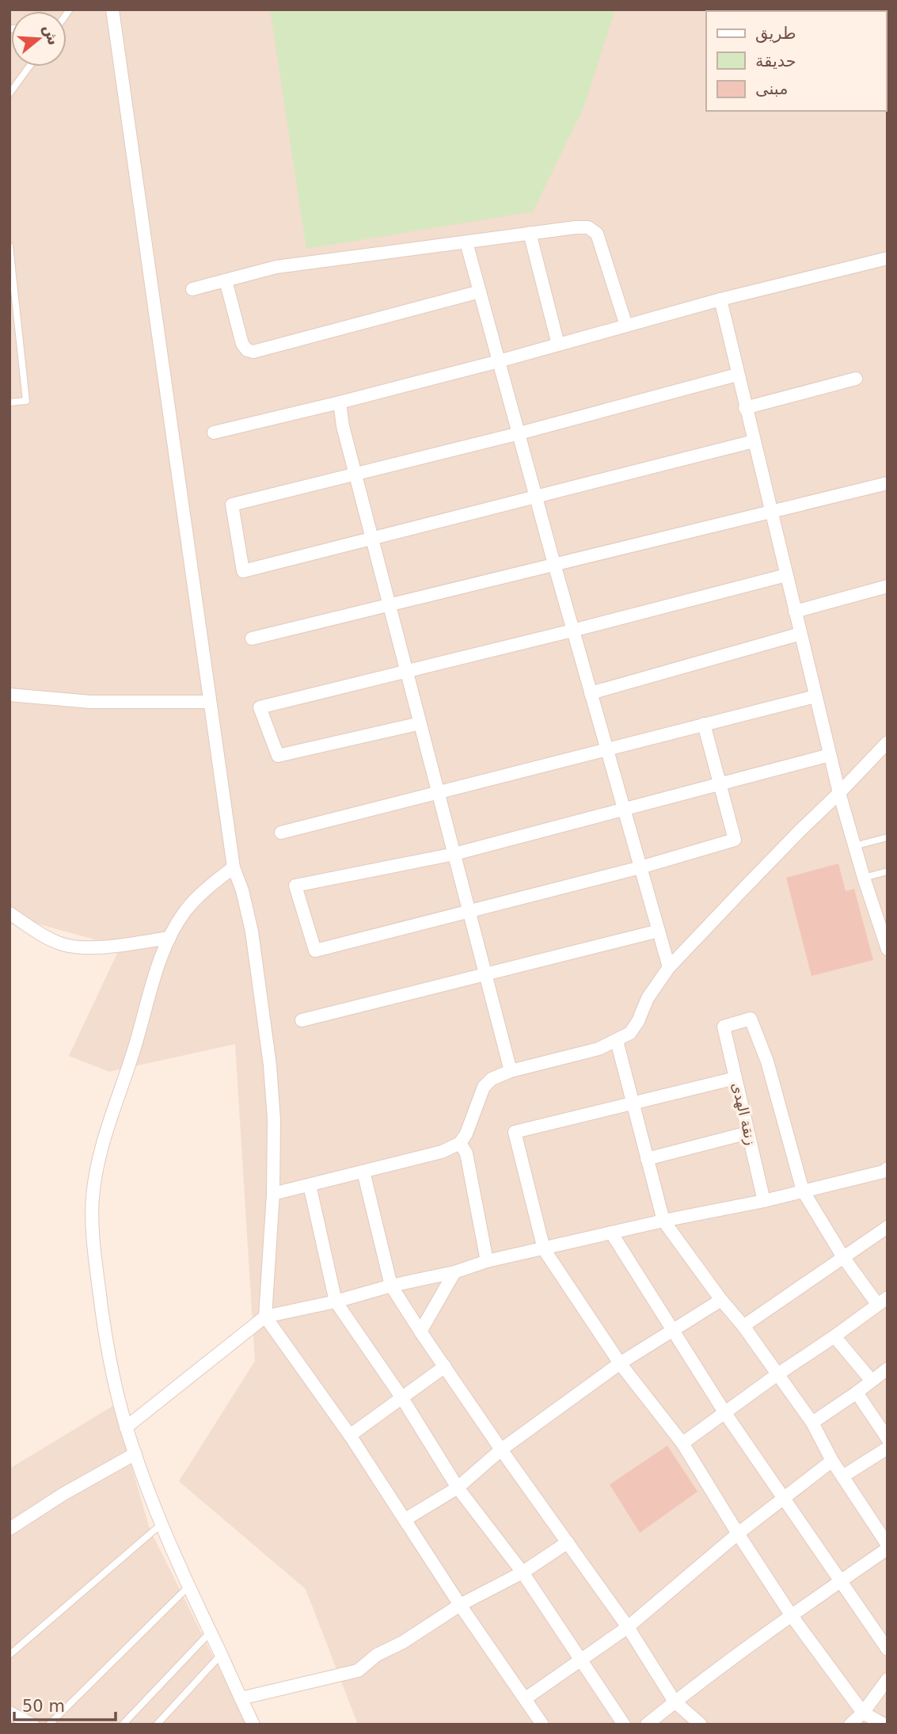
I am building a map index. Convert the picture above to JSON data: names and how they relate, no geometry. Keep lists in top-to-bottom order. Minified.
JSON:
{"streets":{"street":["زنقة الهدى"]},"legend":["طريق","حديقة","مبنى"],"scale_bar":"50 m","north":"right"}
